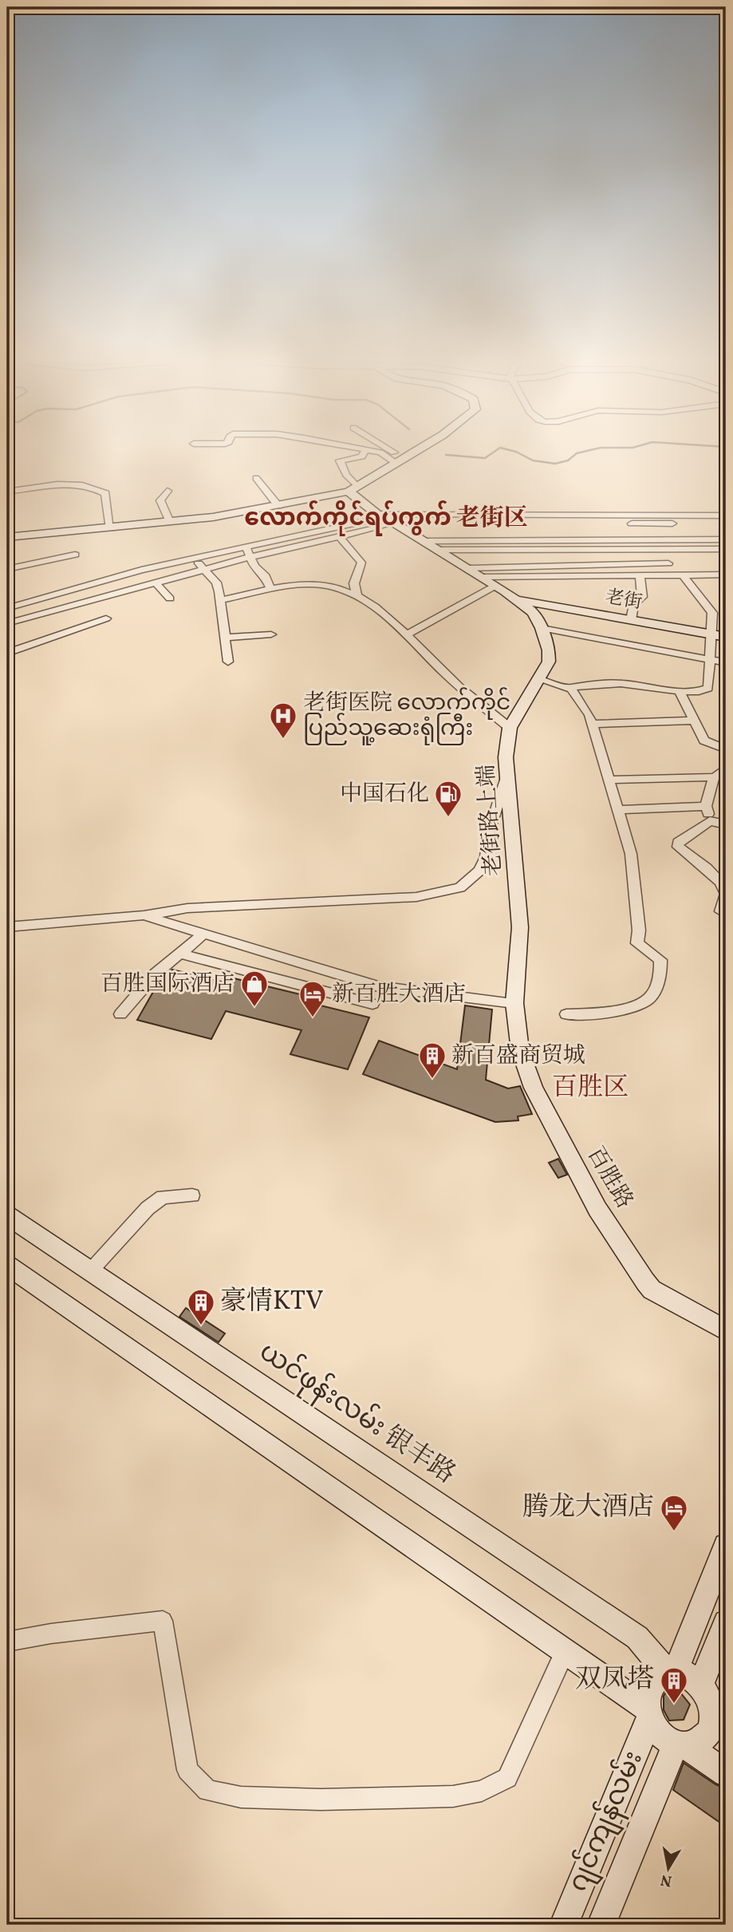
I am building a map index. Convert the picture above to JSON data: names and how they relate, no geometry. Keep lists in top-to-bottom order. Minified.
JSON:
{"streets":{"main road":["老街","老街路上端","百胜路","ယင်ဖုန်းလမ်း 银丰路","ဂျင်ကျန်လမ်း"]},"crossings":[["老街","老街路上端"],["老街路上端","百胜路"],["ယင်ဖုန်းလမ်း 银丰路","ဂျင်ကျန်လမ်း"]],"districts":["လောက်ကိုင်ရပ်ကွက် 老街区","百胜区"],"places":{"hospital":["老街医院 လောက်ကိုင် ပြည်သူ့ဆေးရုံကြီး"],"fuel station":["中国石化"],"shop":["百胜国际酒店"],"hotel":["新百胜大酒店","腾龙大酒店"],"building":["新百盛商贸城","豪情KTV","双凤塔"]},"north":"bottom"}
